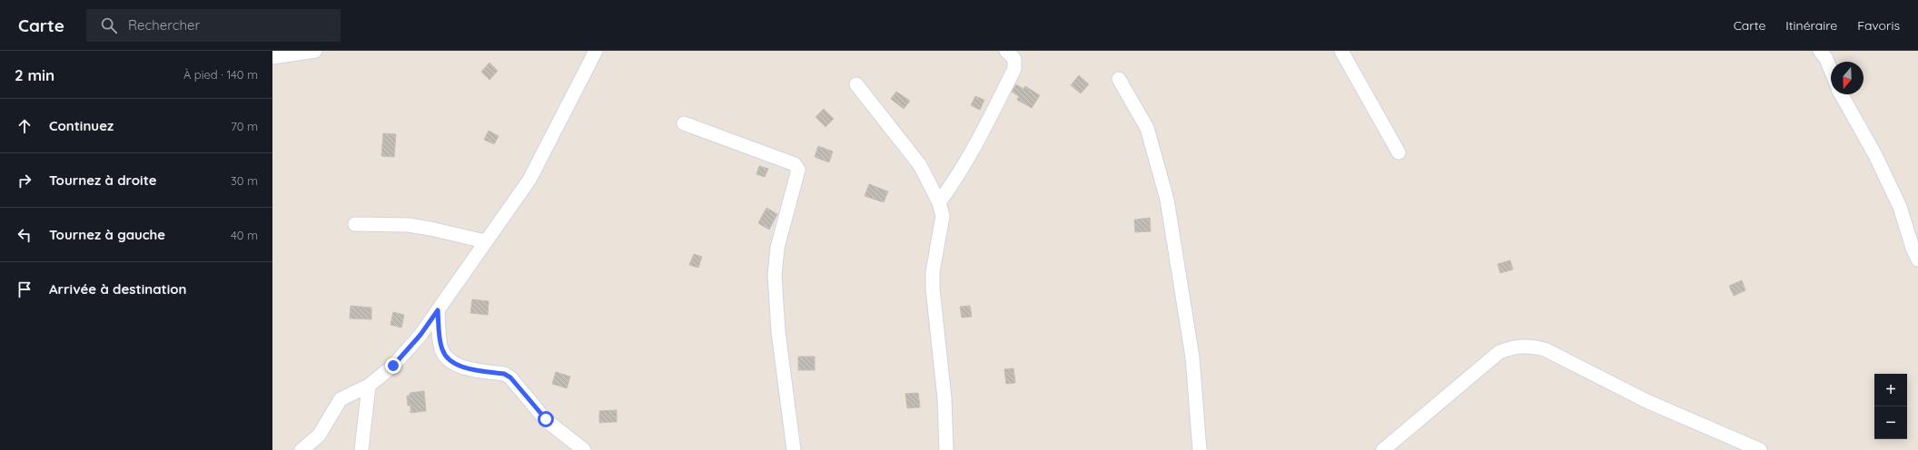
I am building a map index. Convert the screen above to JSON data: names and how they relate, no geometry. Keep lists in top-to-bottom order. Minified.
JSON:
{"north":"bottom","page":{"header":"Carte","search":"Rechercher","nav":["Carte","Itinéraire","Favoris"],"heading":["2 min","À pied · 140 m"],"list":[["Continuez","70 m"],["Tournez à droite","30 m"],["Tournez à gauche","40 m"],"Arrivée à destination"],"map_buttons":["+","−"]}}
